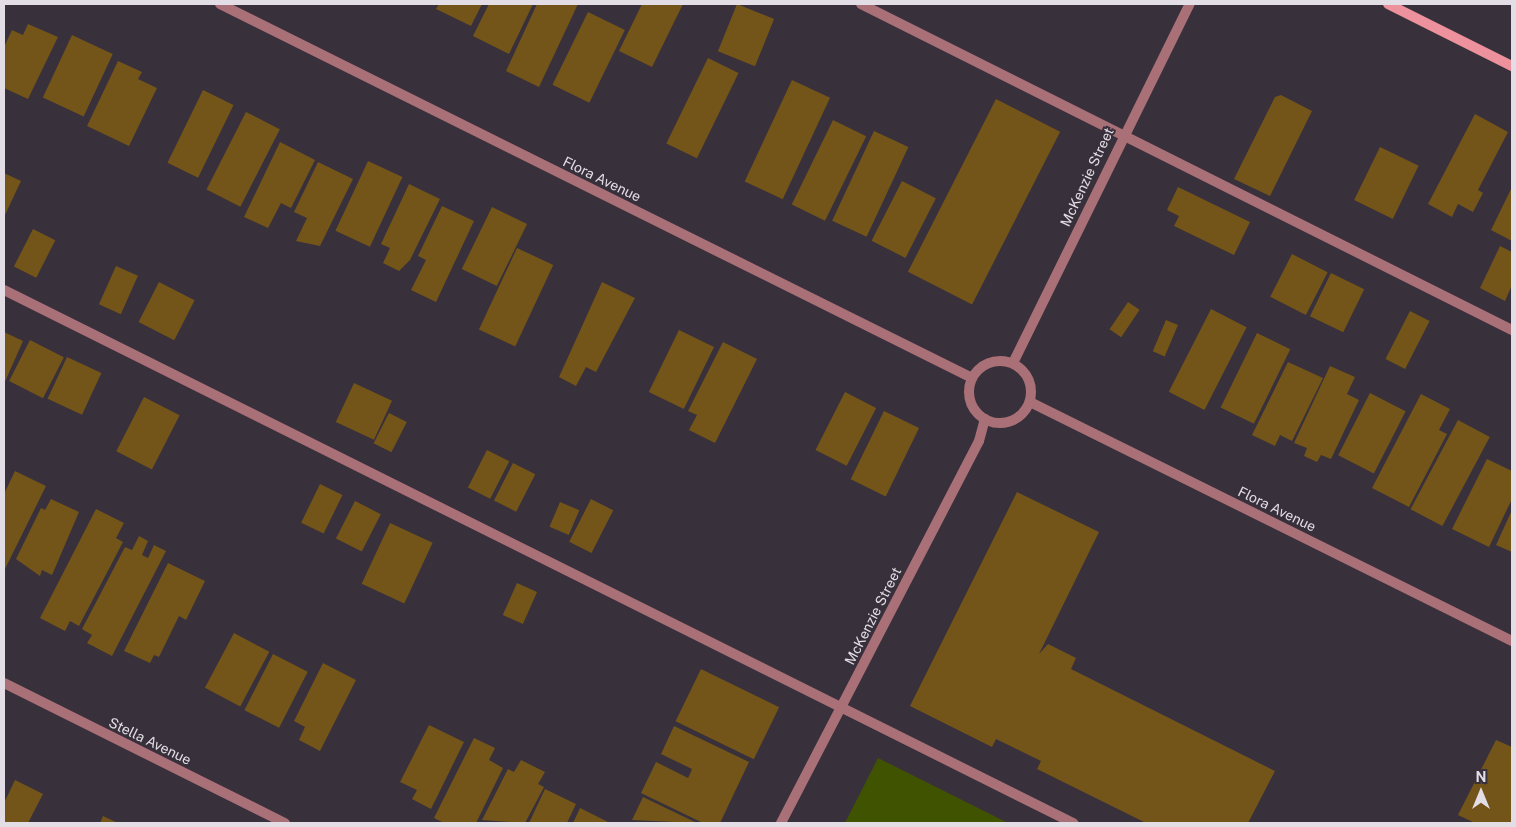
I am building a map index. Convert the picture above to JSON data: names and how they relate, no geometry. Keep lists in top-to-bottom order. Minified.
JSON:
{"streets":{"street":["McKenzie Street","Flora Avenue","Stella Avenue"]},"crossings":[["McKenzie Street","Flora Avenue"]],"north":"top"}
